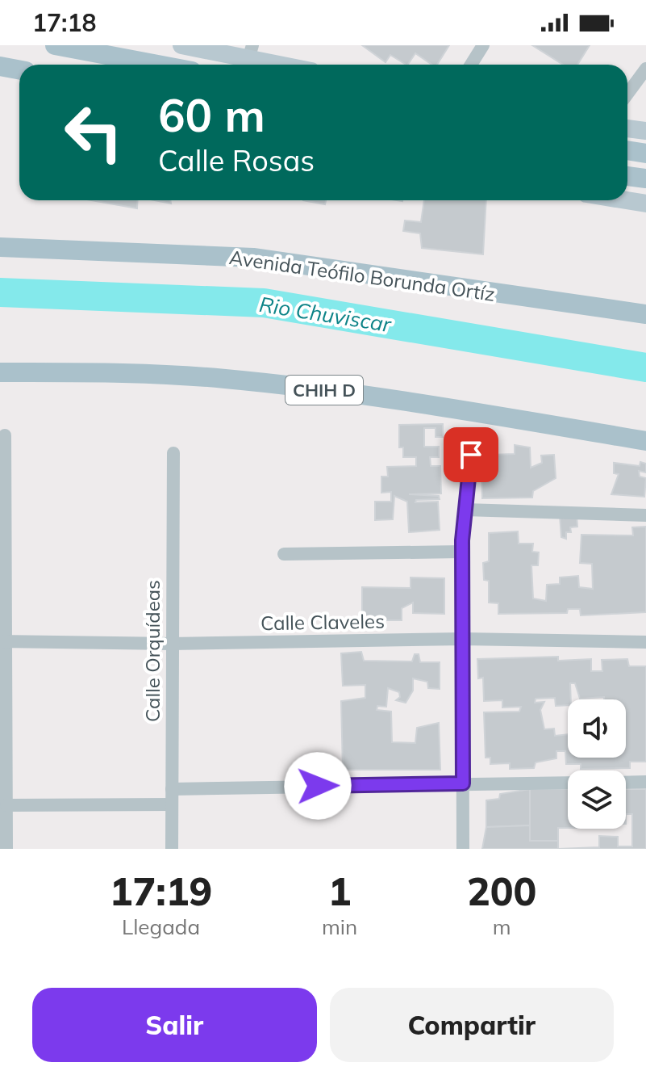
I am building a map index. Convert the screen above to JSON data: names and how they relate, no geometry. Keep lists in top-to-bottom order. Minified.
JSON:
{"streets":{"main road":["Avenida Teófilo Borunda Ortíz","CHIH D"],"street":["Calle Claveles","Calle Orquídeas"]},"crossings":[["Calle Claveles","Calle Orquídeas"]],"water":["Rio Chuviscar"],"page":{"status":"17:18","turn":["60 m","Calle Rosas"],"eta":["17:19","Llegada","1","min","200","m"],"buttons":["Salir","Compartir"]}}
